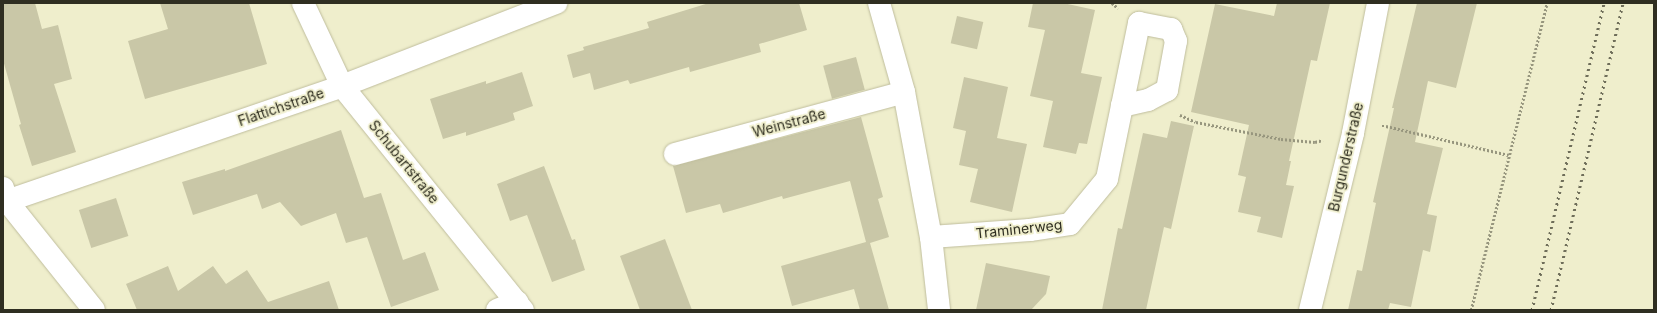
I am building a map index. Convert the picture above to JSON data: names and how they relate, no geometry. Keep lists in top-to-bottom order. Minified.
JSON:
{"streets":{"street":["Flattichstraße","Weinstraße","Burgunderstraße","Schubartstraße","Traminerweg"]},"crossings":[["Flattichstraße","Schubartstraße"]]}
